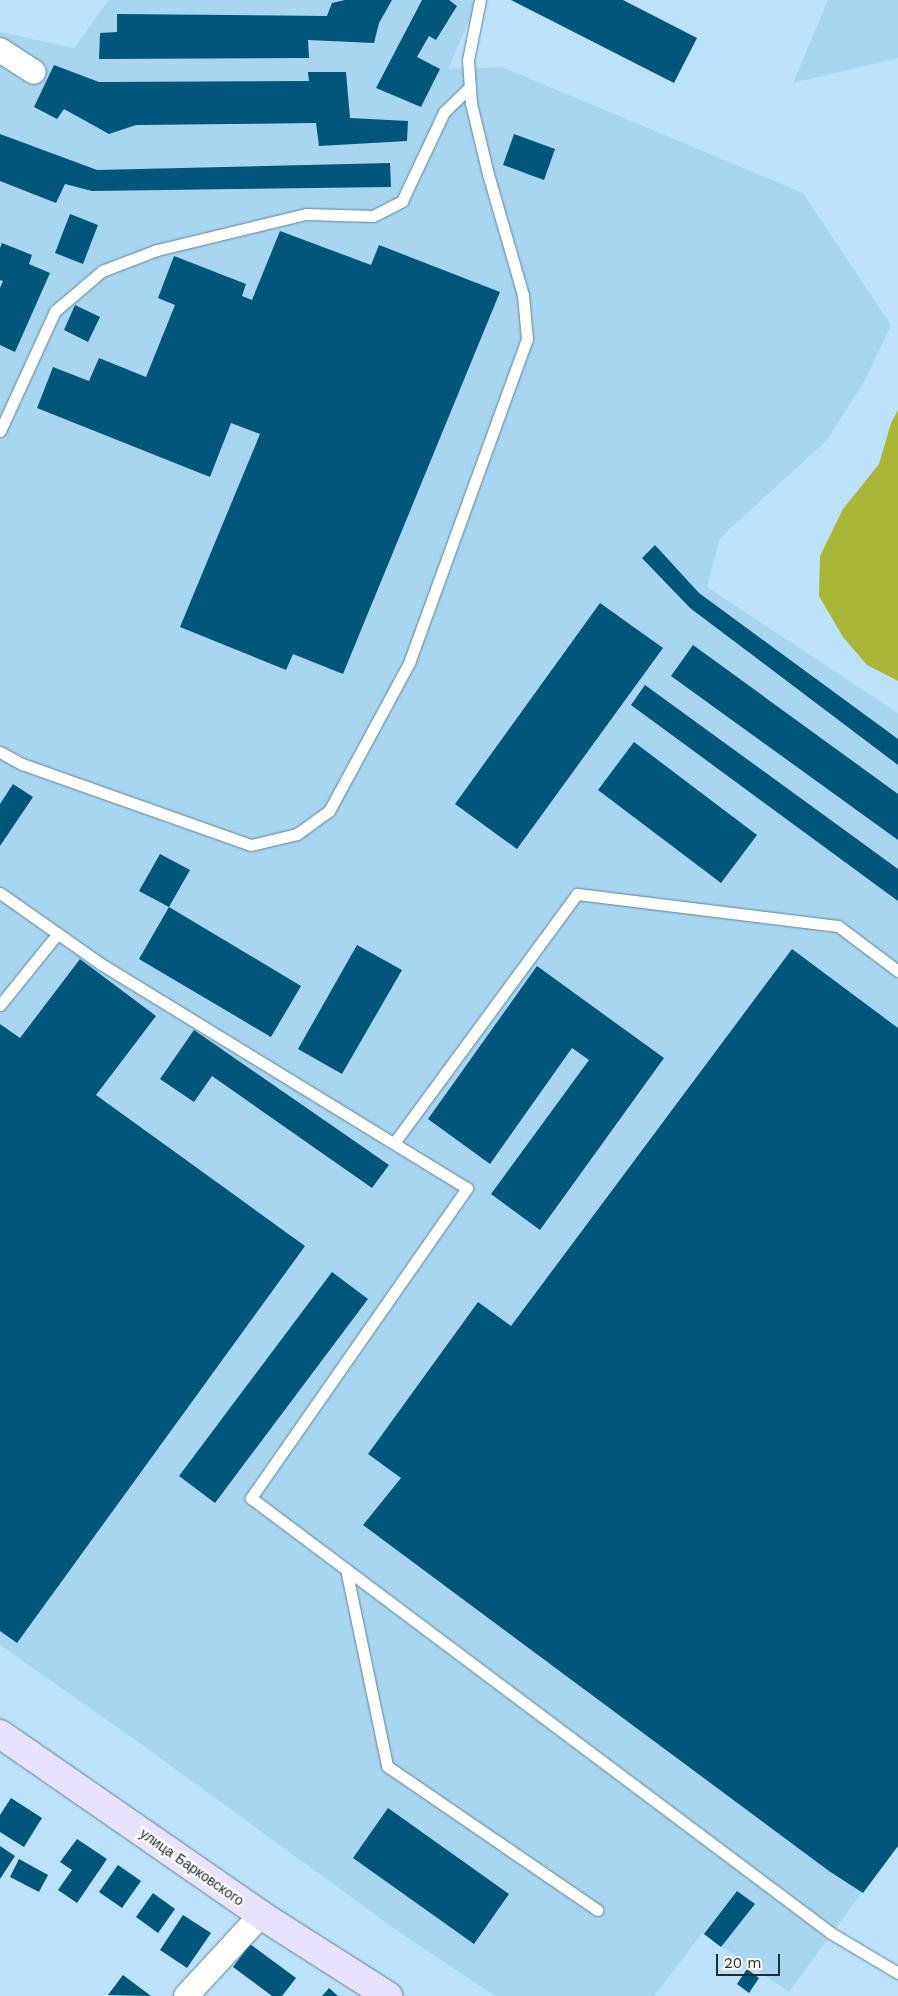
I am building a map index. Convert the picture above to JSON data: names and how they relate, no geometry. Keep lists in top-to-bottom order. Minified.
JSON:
{"streets":{"street":["улица Барковского"]},"scale_bar":"20 m"}
